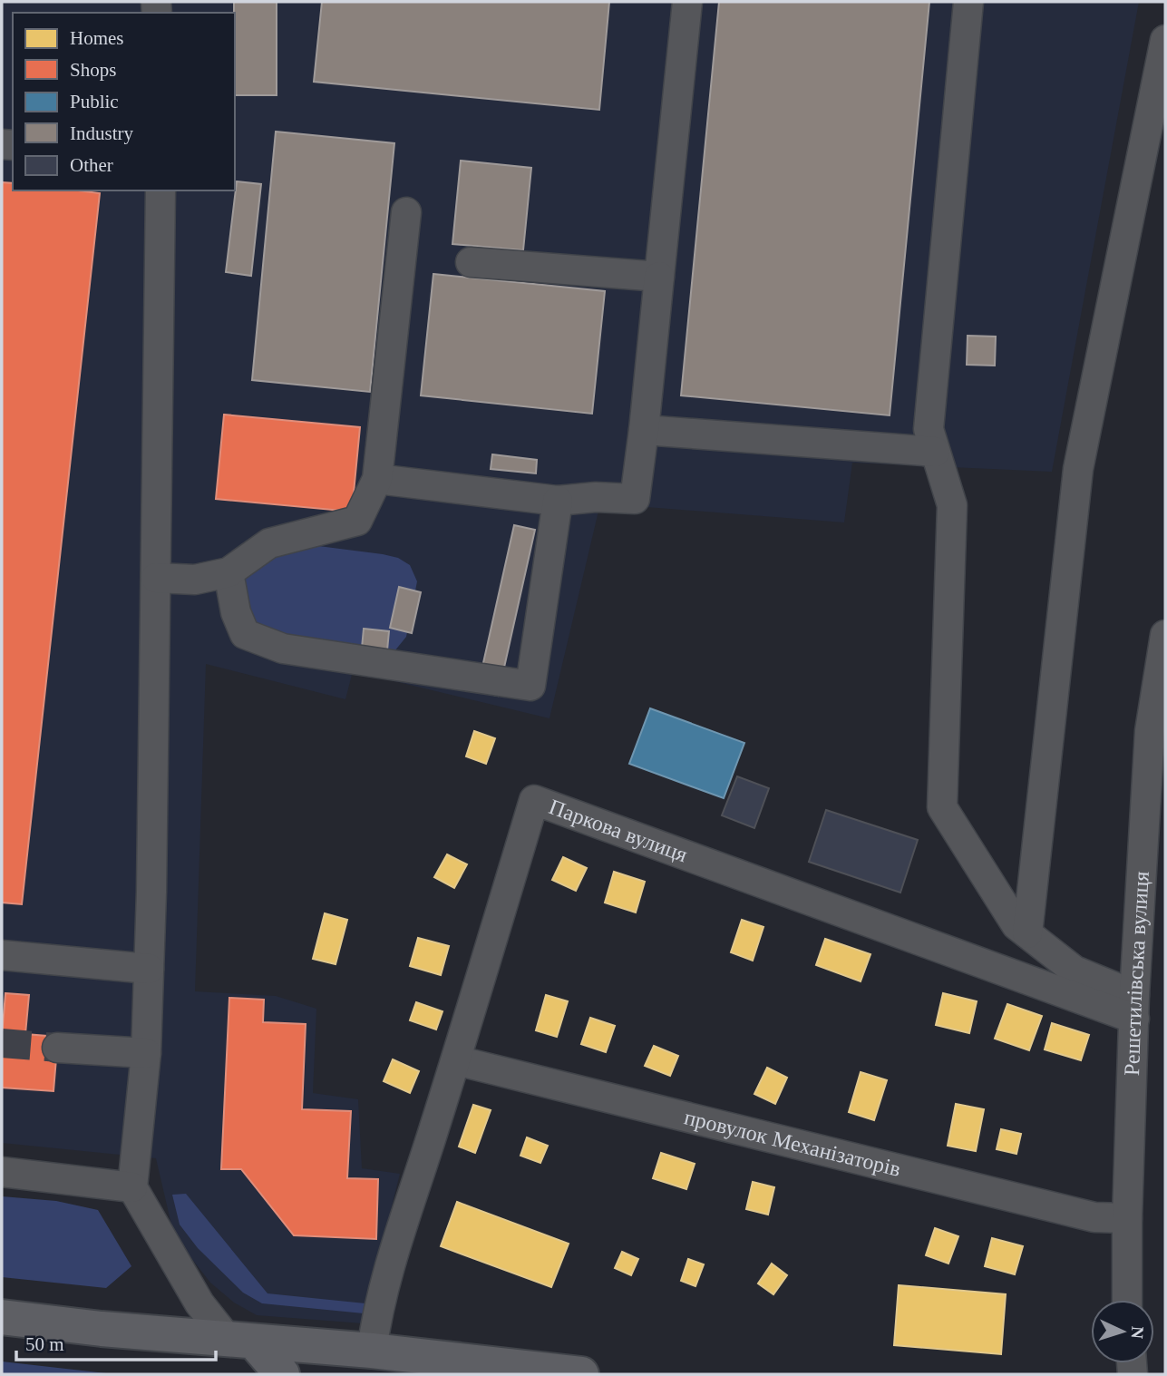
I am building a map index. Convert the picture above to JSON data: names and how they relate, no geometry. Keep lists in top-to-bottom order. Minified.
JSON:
{"streets":{"street":["Паркова вулиця","Решетилівська вулиця","провулок Механізаторів"]},"crossings":[["Паркова вулиця","Решетилівська вулиця"],["Паркова вулиця","провулок Механізаторів"],["Решетилівська вулиця","провулок Механізаторів"]],"legend":["Homes","Shops","Public","Industry","Other"],"scale_bar":"50 m","north":"right"}
